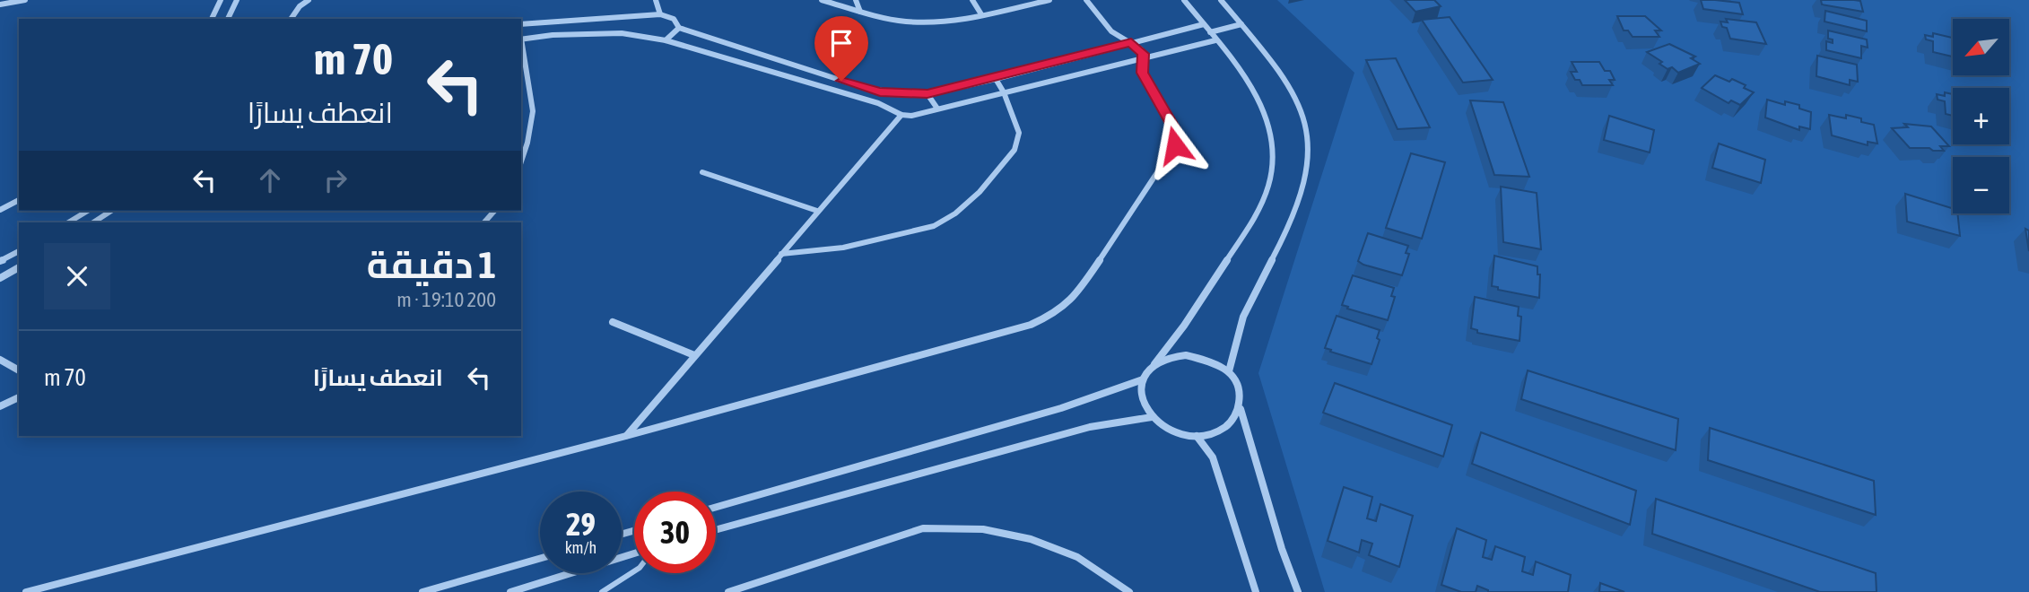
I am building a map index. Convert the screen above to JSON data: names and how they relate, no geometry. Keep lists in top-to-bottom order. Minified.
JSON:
{"north":"bottom left","page":{"map_buttons":["+","−"],"turn":["70 m","انعطف يسارًا"],"heading":["1 دقيقة","200 m · 19:10"],"list":[{"name":"انعطف يسارًا","value":"70 m"}],"speed":"29 km/h","limit":"30"}}
